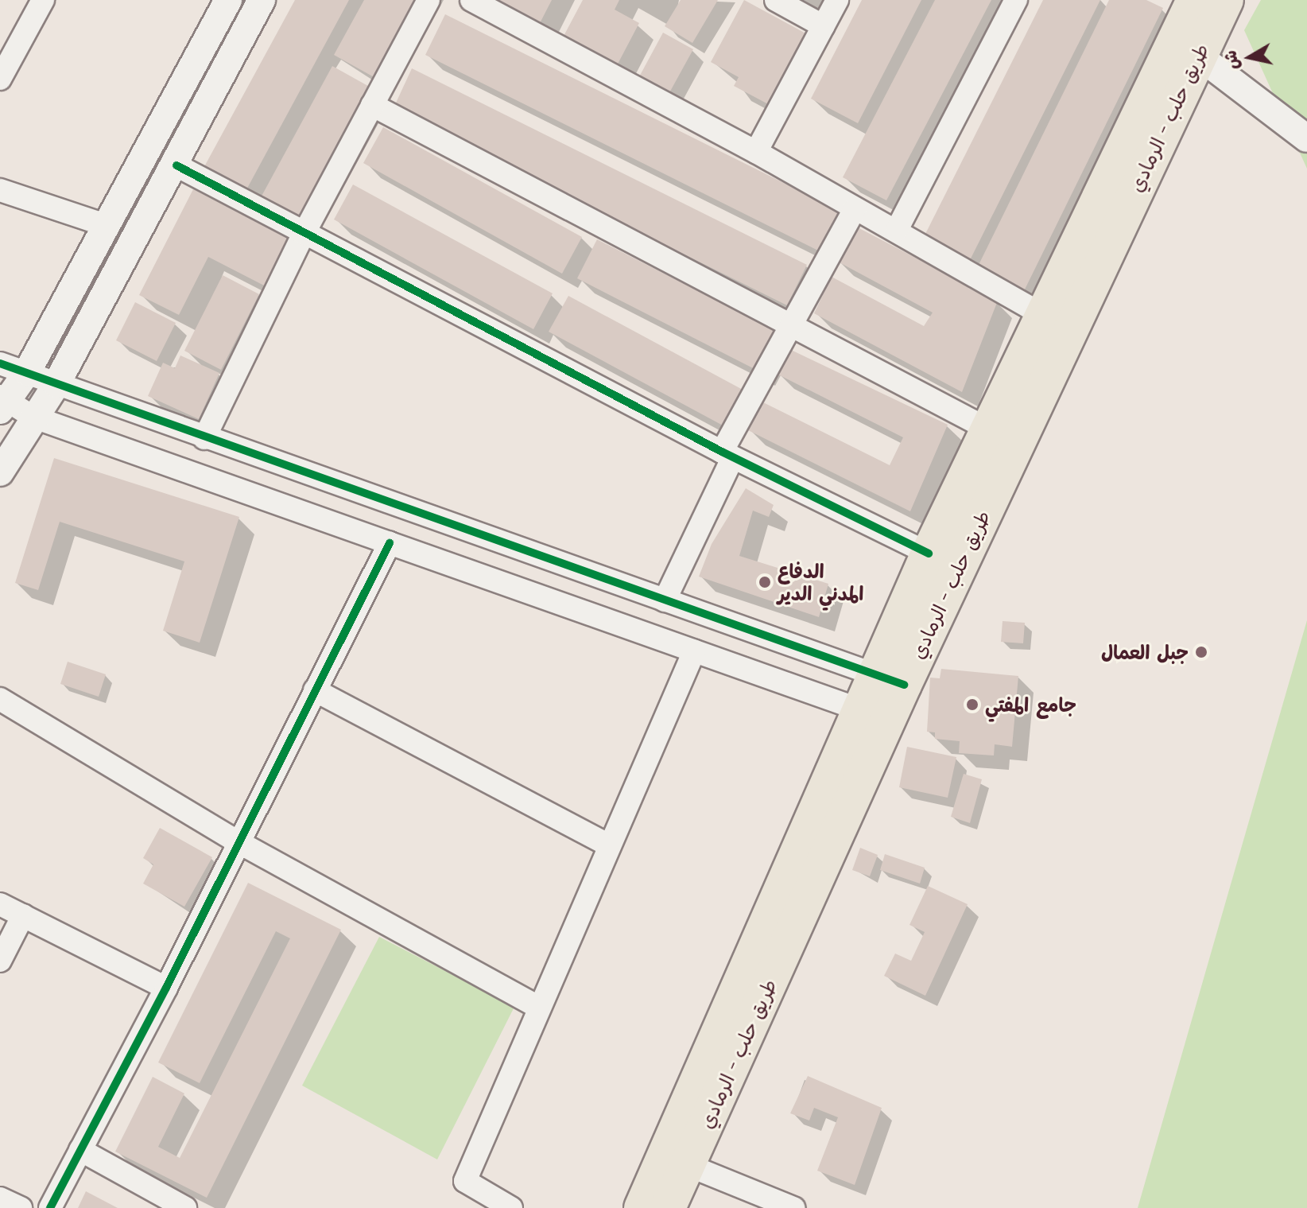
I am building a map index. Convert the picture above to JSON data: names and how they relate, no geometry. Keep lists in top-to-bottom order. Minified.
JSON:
{"streets":{"highway":["طريق حلب - الرمادي"]},"places":["الدفاع المدني الدير","جبل العمال","جامع المفتي"],"north":"left"}
